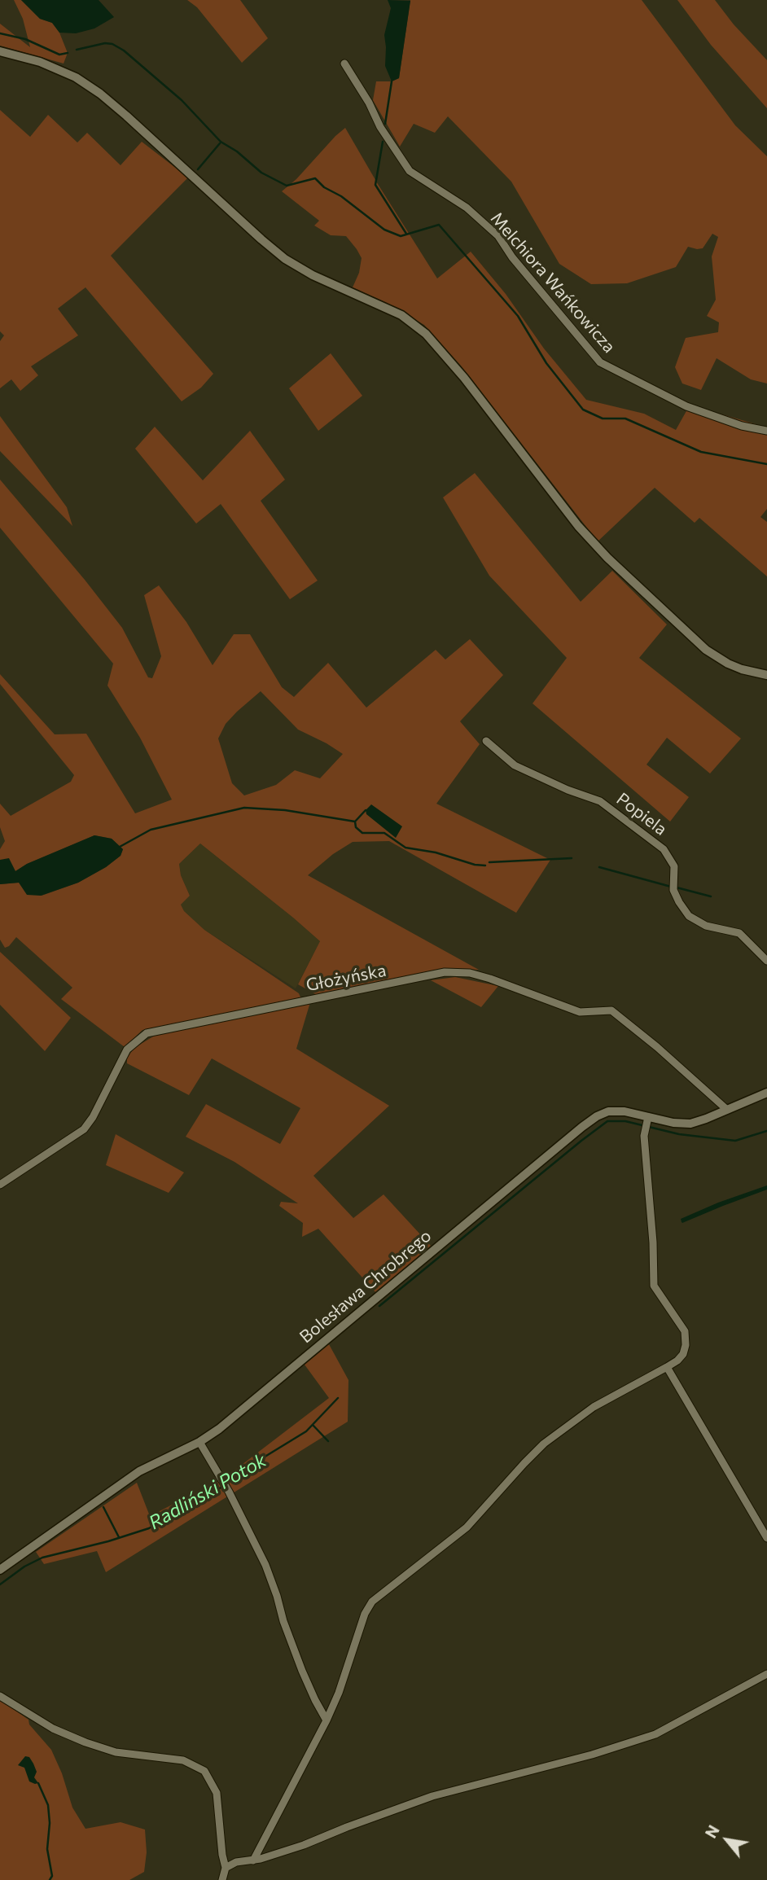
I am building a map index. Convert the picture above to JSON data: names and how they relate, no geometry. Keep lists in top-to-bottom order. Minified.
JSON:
{"streets":{"street":["Melchiora Wańkowicza","Popiela","Głożyńska","Bolesława Chrobrego"]},"crossings":[["Głożyńska","Bolesława Chrobrego"]],"water":["Radliński Potok"],"north":"top left"}
